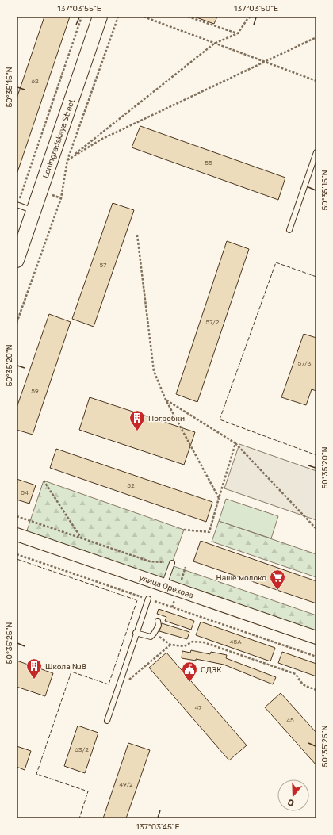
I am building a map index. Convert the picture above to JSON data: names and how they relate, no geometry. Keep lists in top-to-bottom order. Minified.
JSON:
{"streets":{"main road":["Leningradskaya Street"],"street":["улица Орехова"]},"places":{"building":["Погребки","Школа №8"],"supermarket":["Наше молоко"],"public building":["СДЭК"]},"house_numbers":["62","55","57","57/2","57/3","59","52","54","45А","47","45","63/2","49/2"],"north":"bottom","coordinates":["137°03'55\"E","137°03'50\"E","50°35'15\"N","50°35'20\"N","50°35'25\"N","137°03'45\"E"]}
